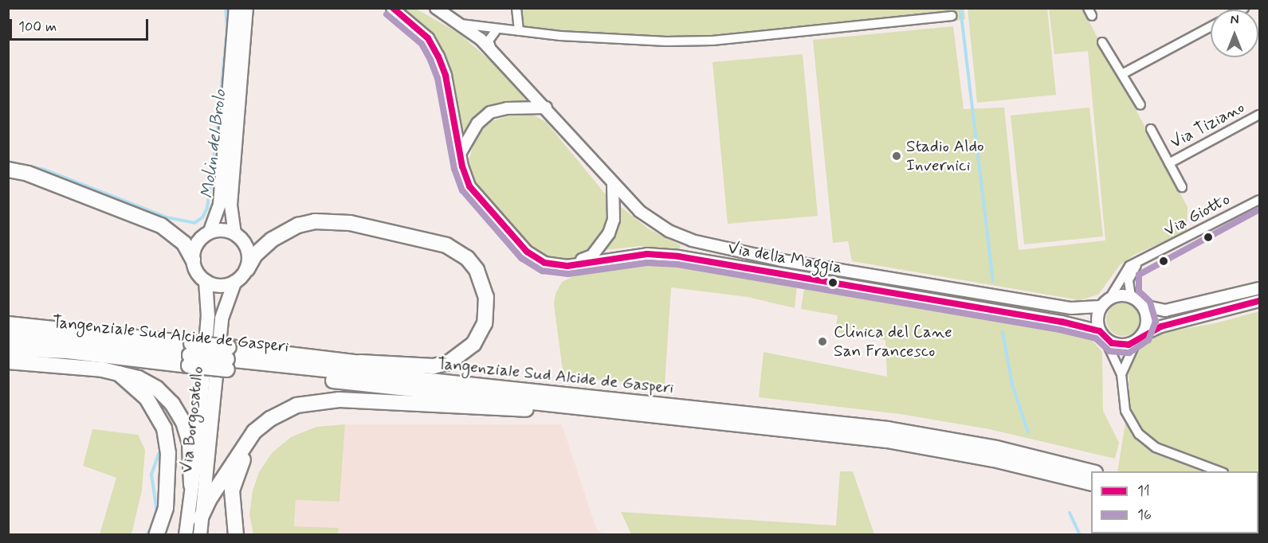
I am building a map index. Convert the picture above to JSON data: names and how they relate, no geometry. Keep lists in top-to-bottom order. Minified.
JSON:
{"streets":{"highway":["Tangenziale Sud Alcide de Gasperi"],"main road":["Via Borgosatollo"],"street":["Via Tiziano","Via Giotto","Via della Maggia"]},"crossings":[["Via Giotto","Via della Maggia"]],"water":["Molin del Brolo"],"places":["Stadio Aldo Invernici","Clinica del Cane San Francesco"],"lines":["transit line 11","transit line 16"],"legend":["11","16"],"scale_bar":"100 m","north":"top"}
